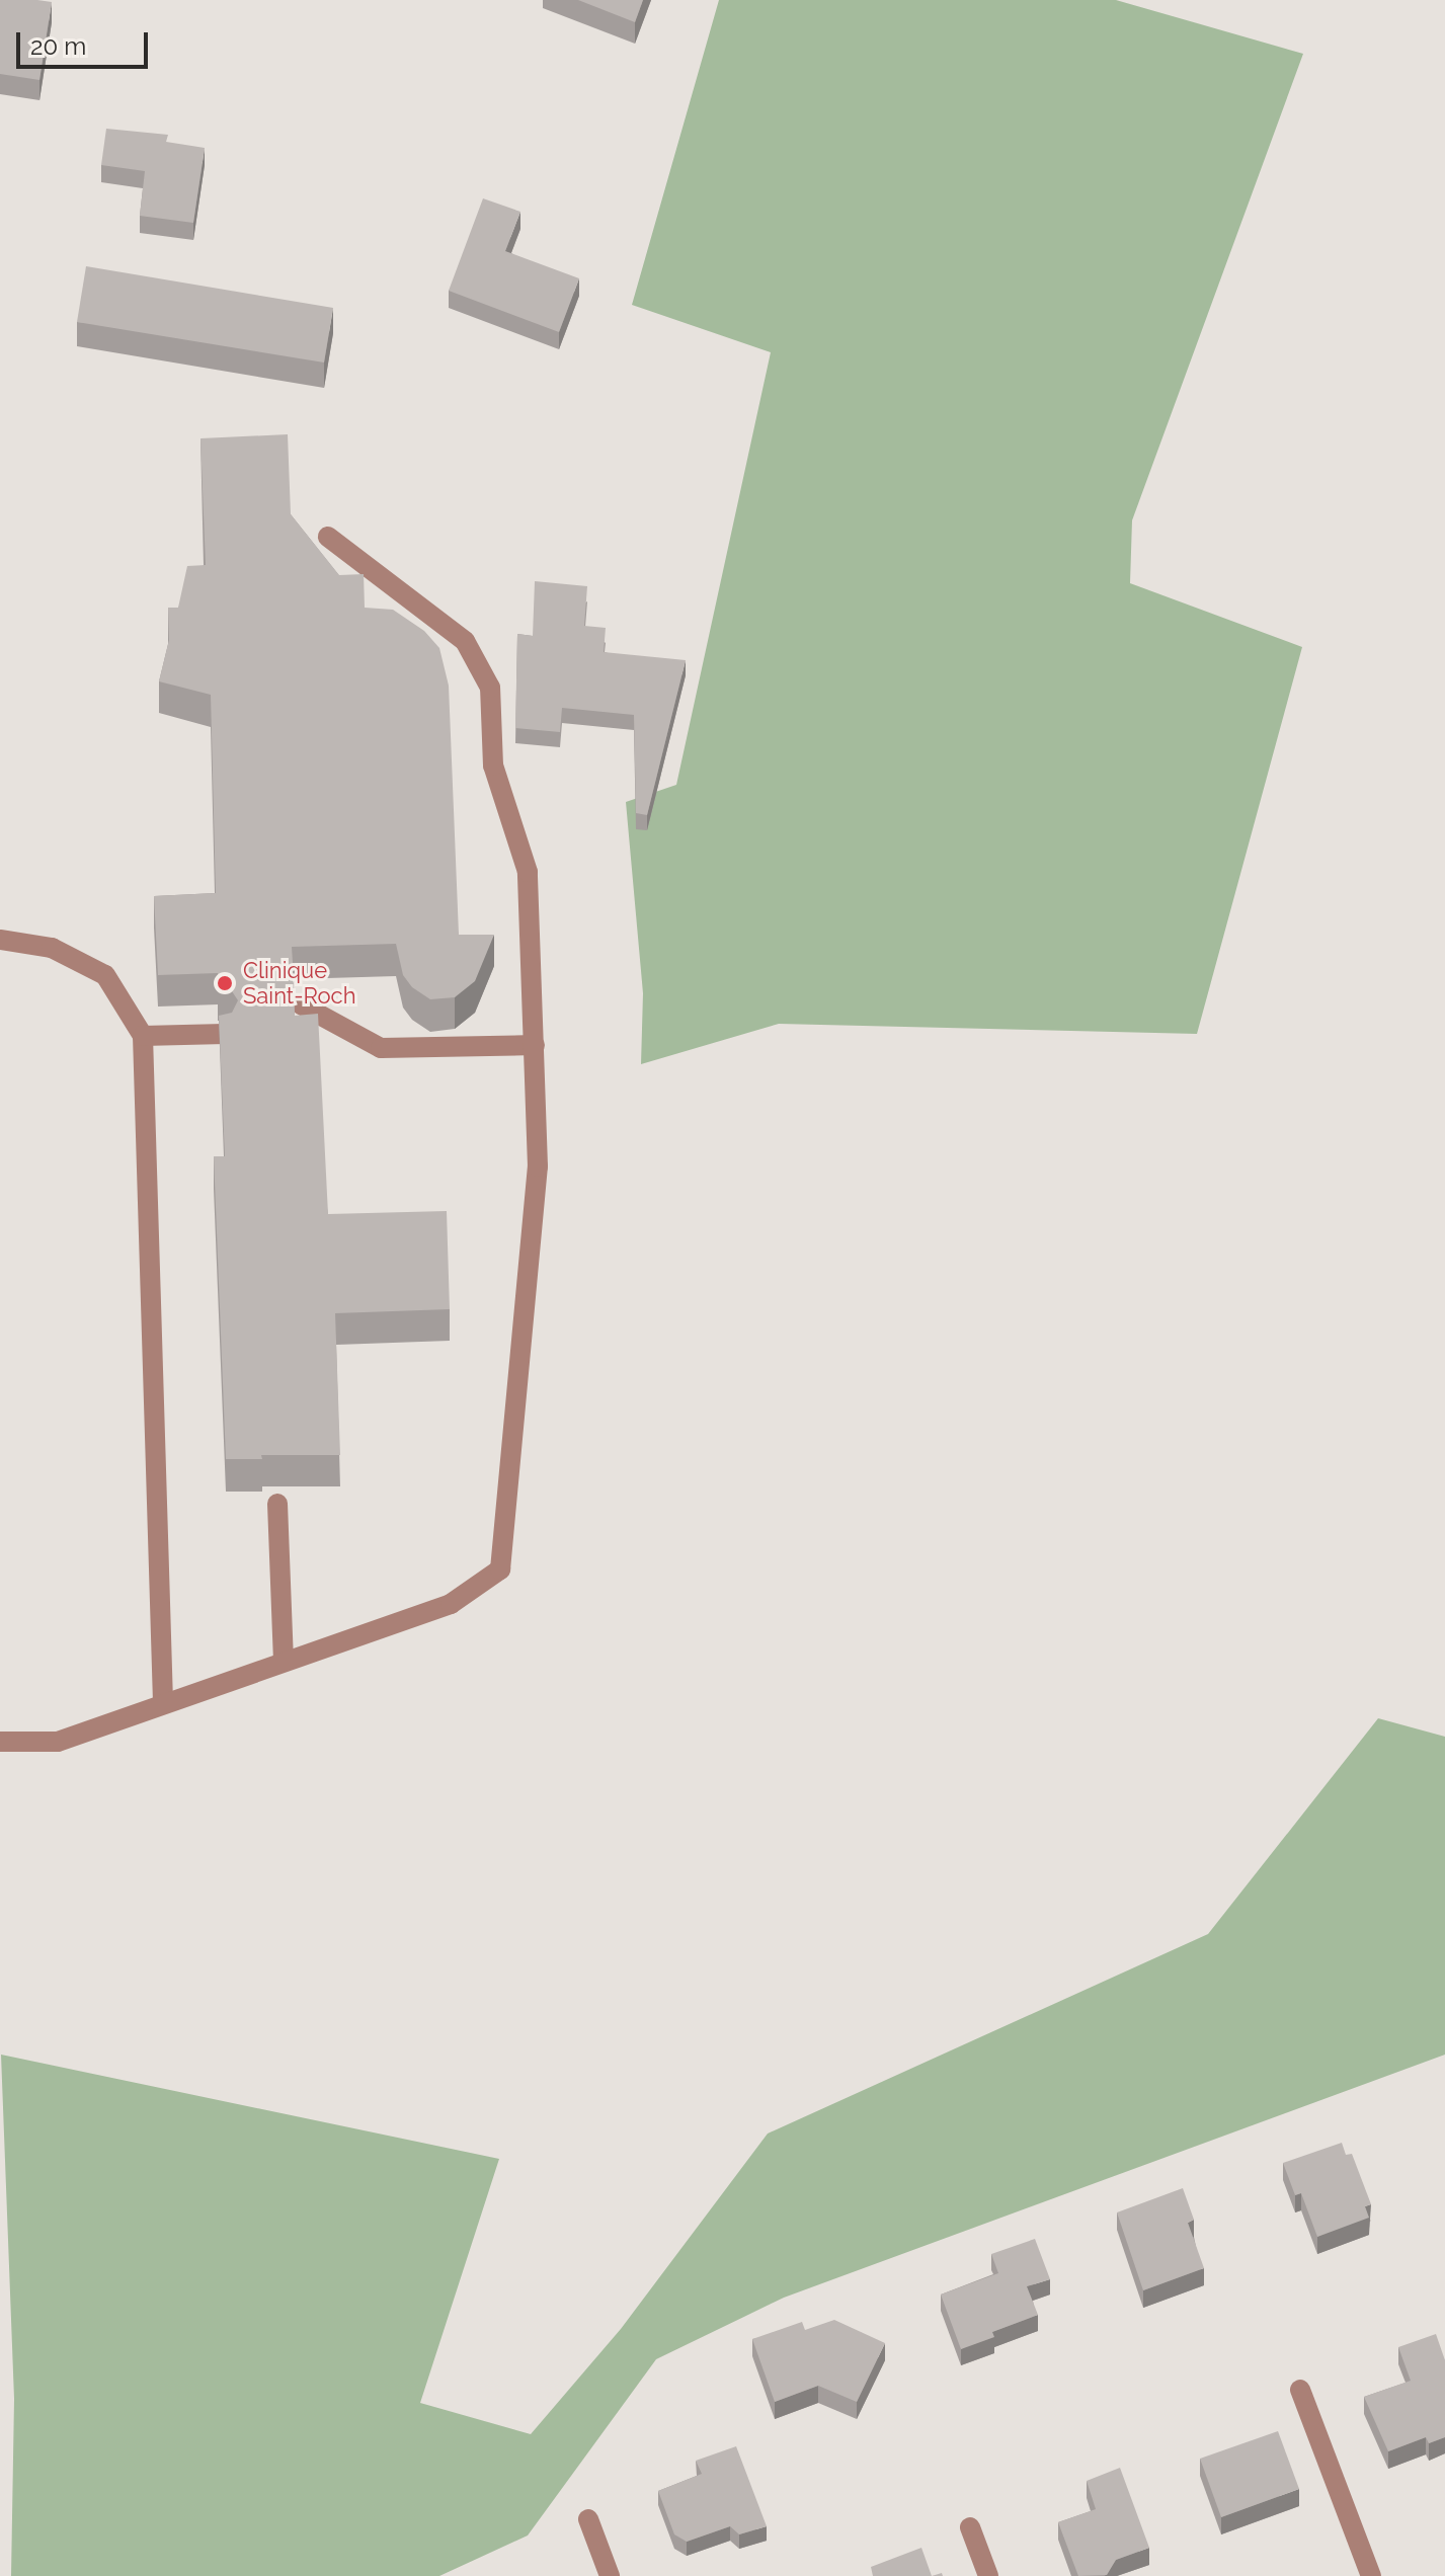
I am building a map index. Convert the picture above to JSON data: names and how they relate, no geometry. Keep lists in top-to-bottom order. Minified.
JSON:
{"places":["Clinique Saint-Roch"],"scale_bar":"20 m"}
